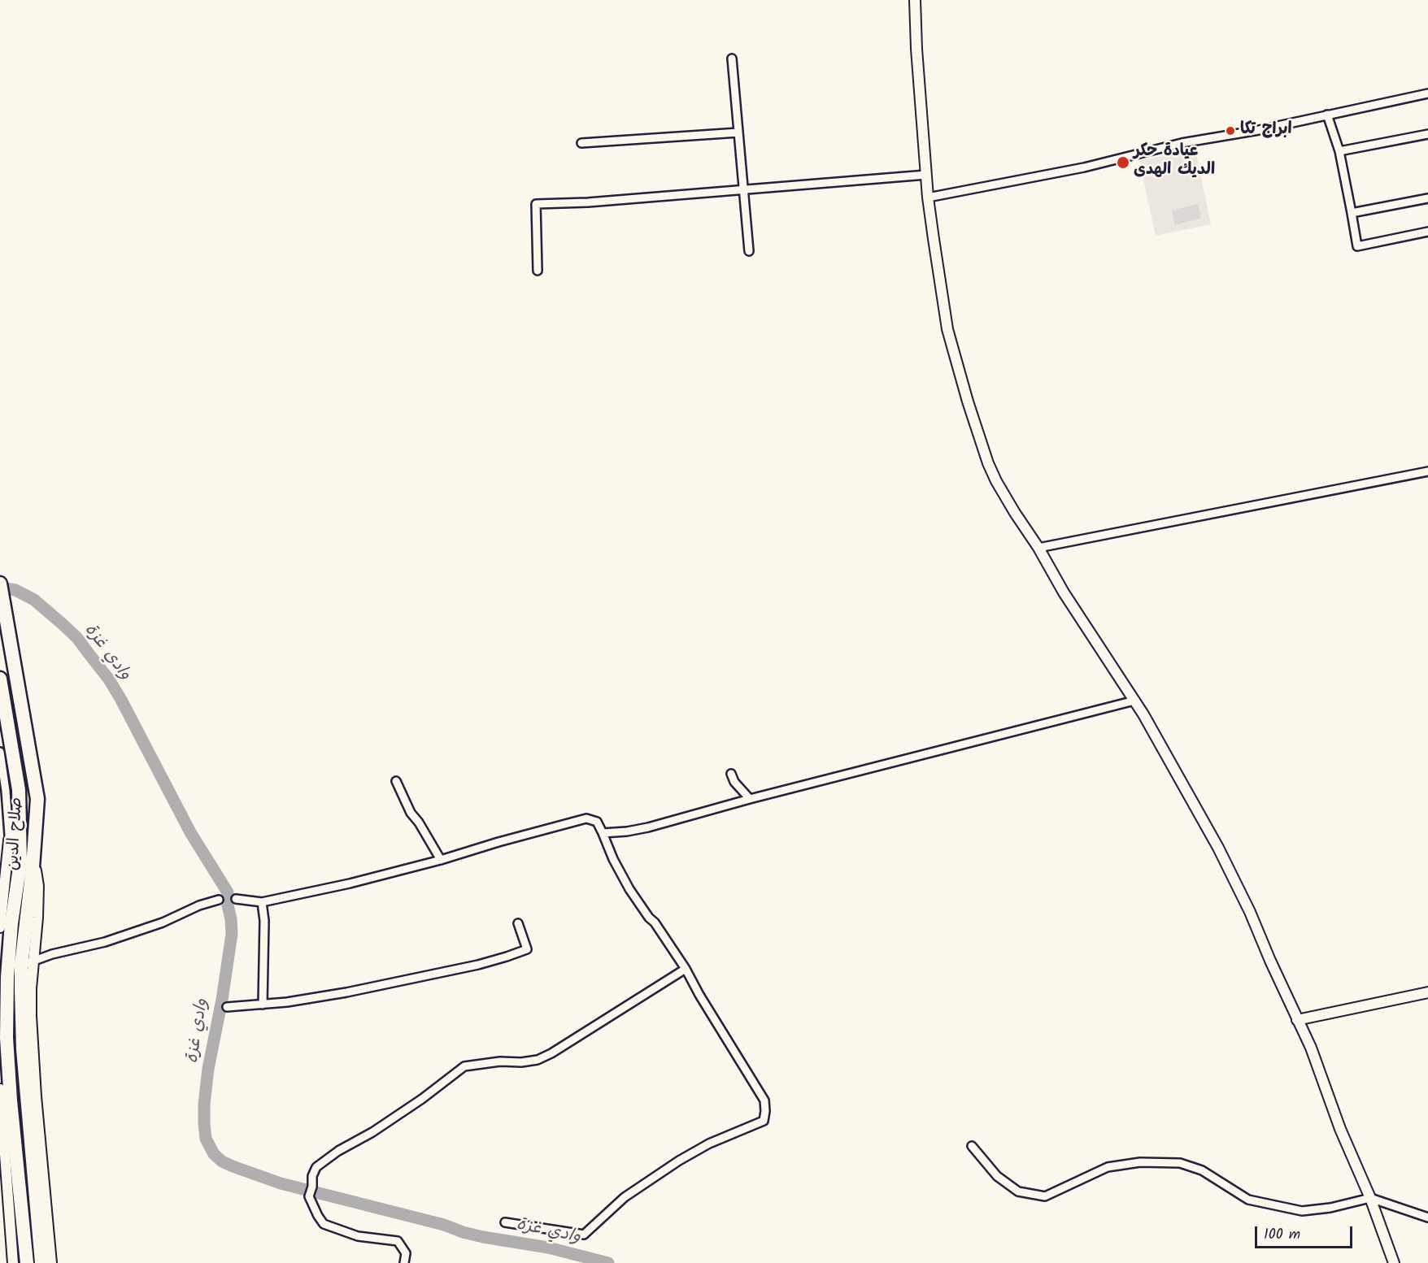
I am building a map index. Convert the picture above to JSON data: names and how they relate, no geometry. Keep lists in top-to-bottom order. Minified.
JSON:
{"streets":{"highway":["صلاح الدين"]},"water":["وادي غزة"],"places":["ابراج تكا","عيادة حكر الديك الهدى"],"scale_bar":"100 m"}
